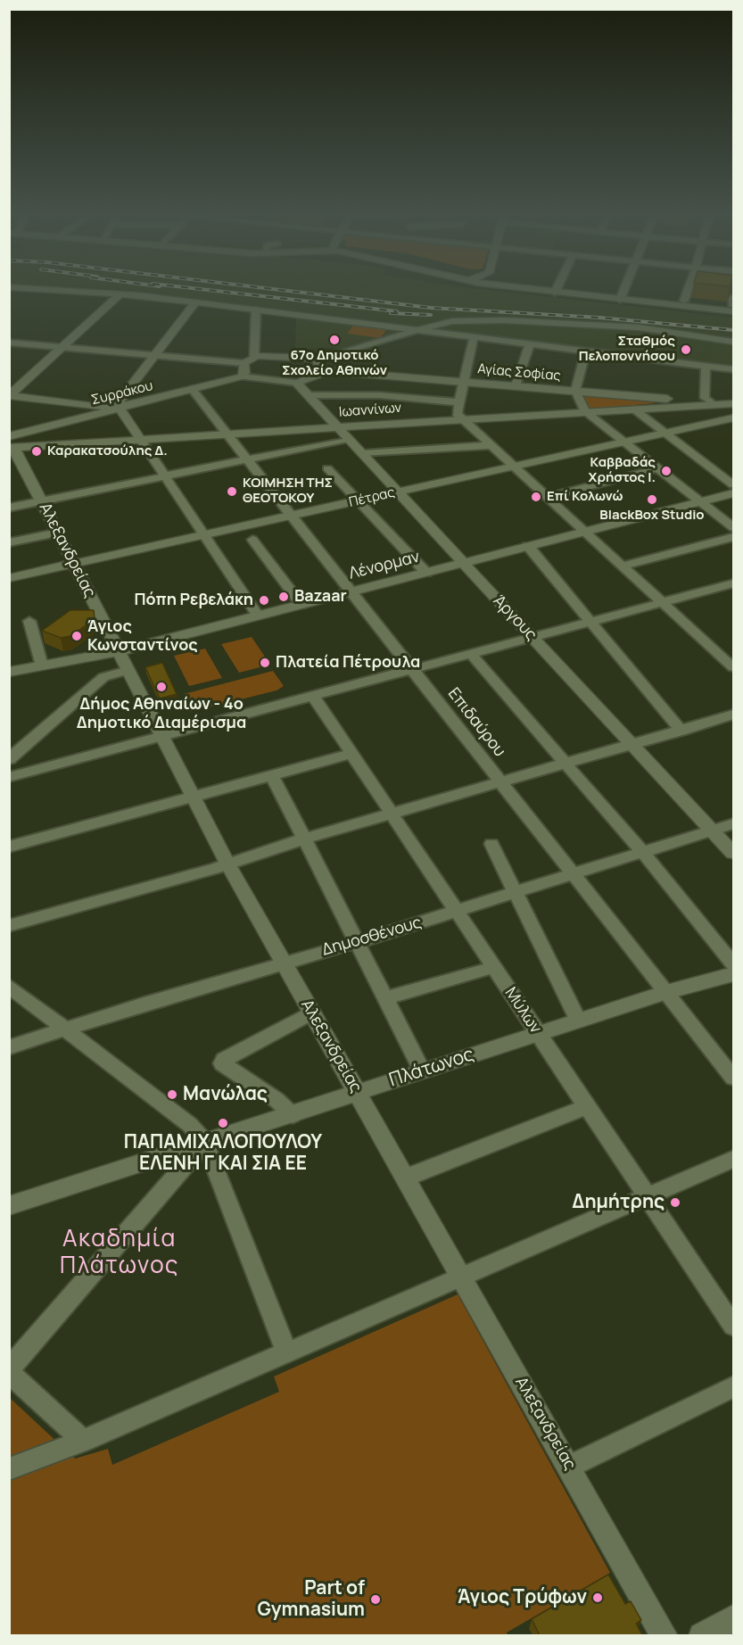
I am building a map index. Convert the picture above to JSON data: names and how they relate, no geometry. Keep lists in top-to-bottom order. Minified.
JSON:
{"streets":{"street":["Αγίας Σοφίας","Συρράκου","Ιωαννίνων","Πέτρας","Αλεξανδρείας","Λένορμαν","Άργους","Επιδαύρου","Δημοσθένους","Μύλων","Πλάτωνος"]},"crossings":[["Αγίας Σοφίας","Ιωαννίνων"],["Συρράκου","Ιωαννίνων"],["Συρράκου","Αλεξανδρείας"],["Συρράκου","Επιδαύρου"],["Ιωαννίνων","Αλεξανδρείας"],["Ιωαννίνων","Άργους"],["Ιωαννίνων","Επιδαύρου"],["Πέτρας","Αλεξανδρείας"],["Πέτρας","Άργους"],["Πέτρας","Επιδαύρου"],["Αλεξανδρείας","Λένορμαν"],["Αλεξανδρείας","Δημοσθένους"],["Αλεξανδρείας","Πλάτωνος"],["Λένορμαν","Άργους"],["Λένορμαν","Επιδαύρου"],["Άργους","Δημοσθένους"],["Επιδαύρου","Δημοσθένους"],["Επιδαύρου","Πλάτωνος"],["Δημοσθένους","Μύλων"],["Μύλων","Πλάτωνος"]],"districts":["Ακαδημία Πλάτωνος"],"places":["67ο Δημοτικό Σχολείο Αθηνών","Σταθμός Πελοποννήσου","Καρακατσούλης Δ.","Καββαδάς Χρήστος Ι.","ΚΟΙΜΗΣΗ ΤΗΣ ΘΕΟΤΟΚΟΥ","Επί Κολωνώ","BlackBox Studio","Bazaar","Πόπη Ρεβελάκη","Άγιος Κωνσταντίνος","Πλατεία Πέτρουλα","Δήμος Αθηναίων - 4ο Δημοτικό Διαμέρισμα","Μανώλας","ΠΑΠΑΜΙΧΑΛΟΠΟΥΛΟΥ ΕΛΕΝΗ Γ ΚΑΙ ΣΙΑ ΕΕ","Δημήτρης","Άγιος Τρύφων","Part of Gymnasium"]}
